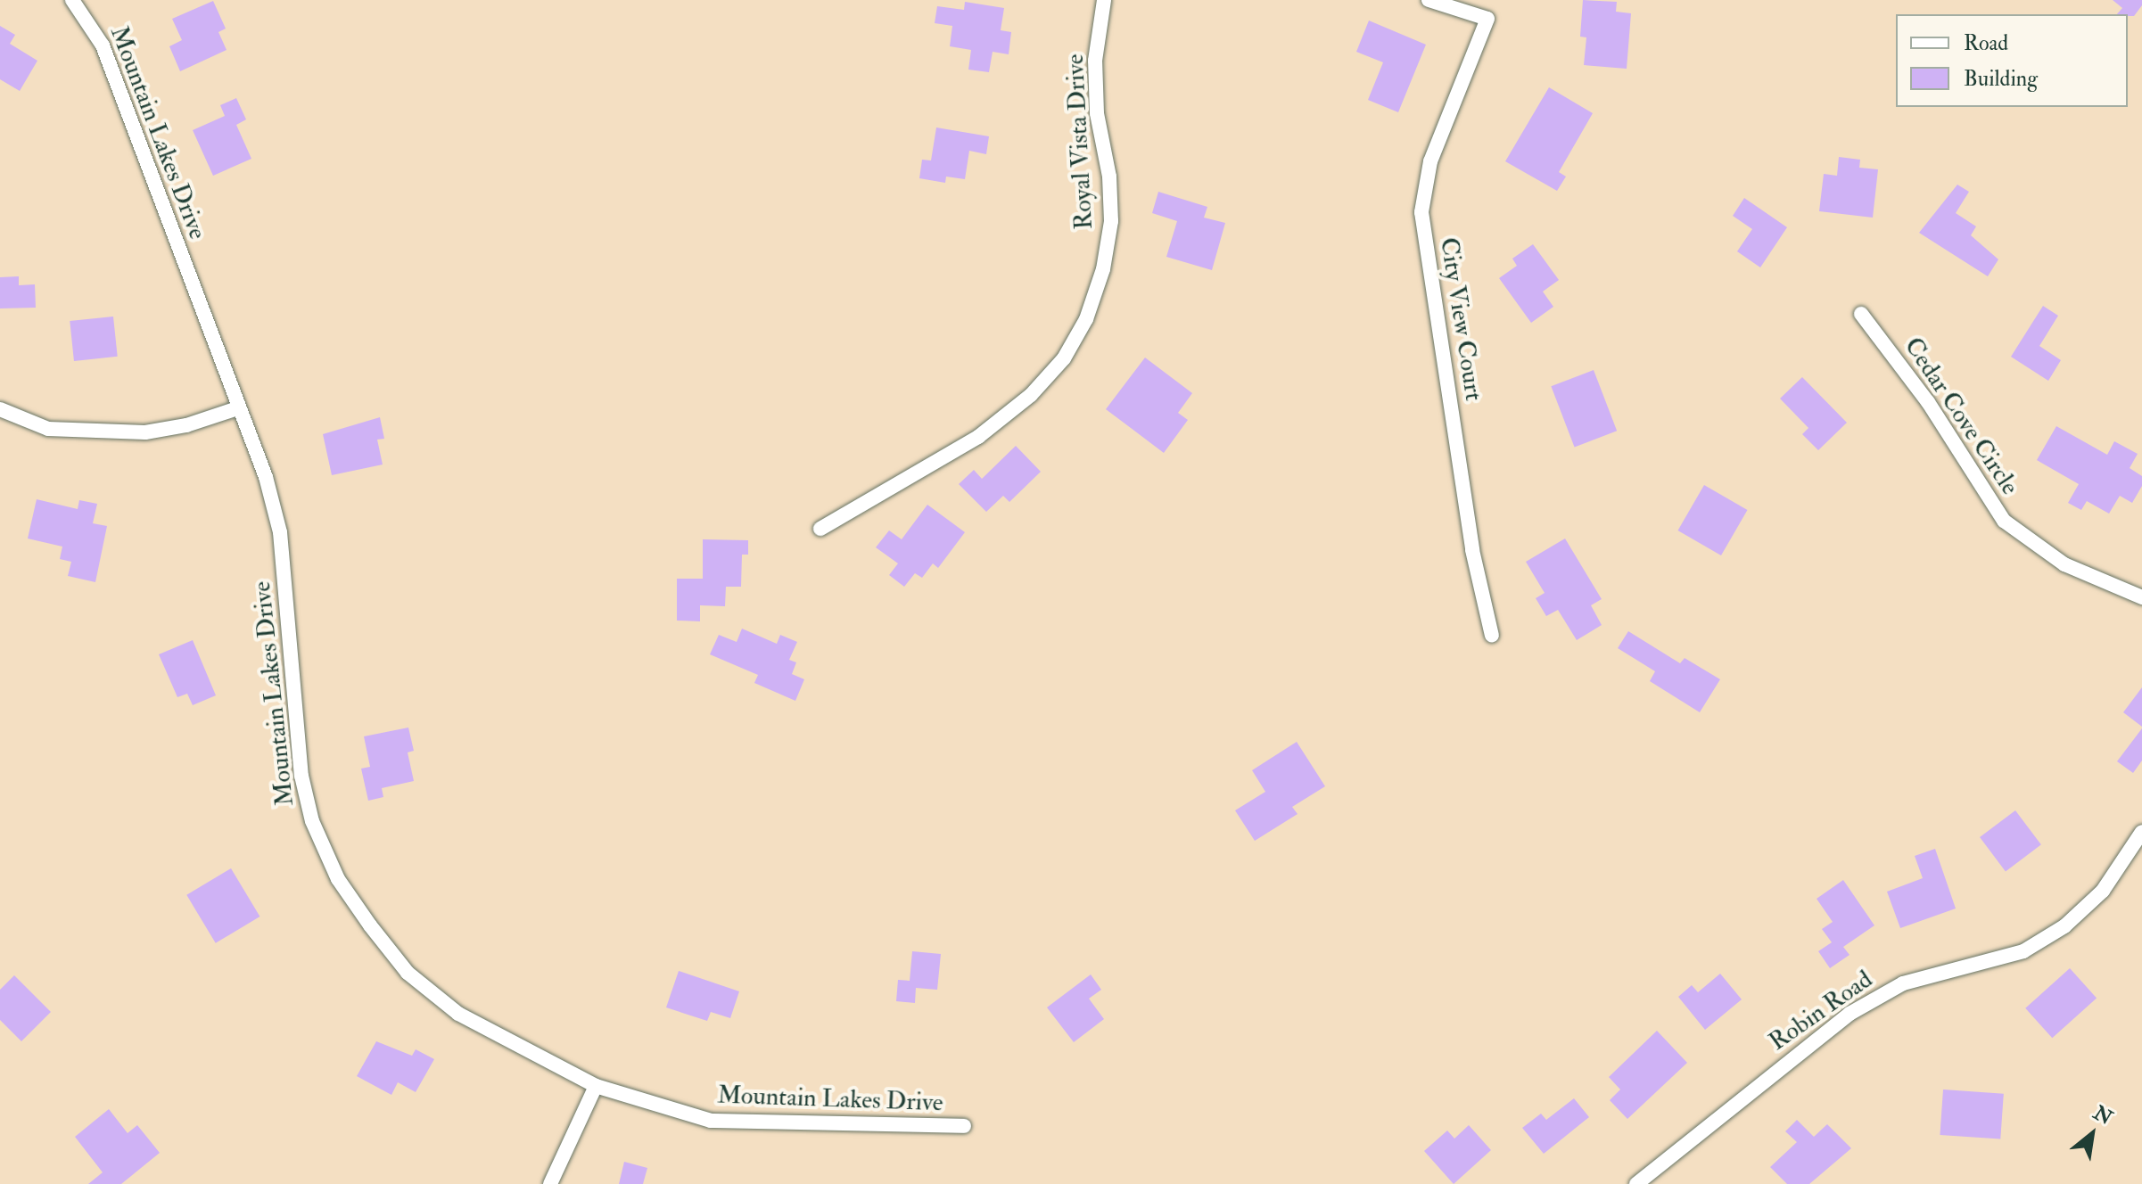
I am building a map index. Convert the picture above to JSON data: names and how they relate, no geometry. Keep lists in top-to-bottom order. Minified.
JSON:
{"streets":{"street":["Mountain Lakes Drive","Royal Vista Drive","City View Court","Cedar Cove Circle","Robin Road"]},"legend":["Road","Building"],"north":"top right"}
